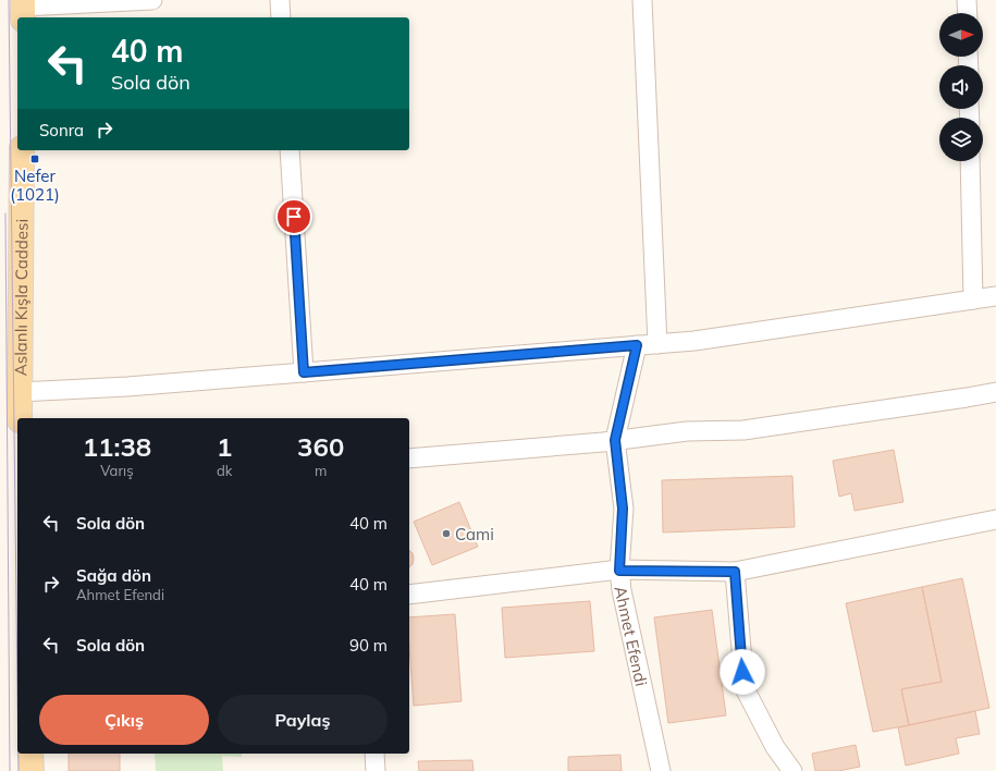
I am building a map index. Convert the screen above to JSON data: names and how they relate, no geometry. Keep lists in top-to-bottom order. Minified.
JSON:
{"streets":{"main road":["Aslanlı Kışla Caddesi"],"street":["Ahmet Efendi"]},"places":{"transit":["Nefer (1021)"],"other":["Cami"]},"north":"right","page":{"turn":["40 m","Sola dön"],"then":"Sonra","eta":["11:38","Varış","1","dk","360","m"],"list":[{"name":"Sola dön","value":"40 m"},{"name":"Sağa dön","note":"Ahmet Efendi","value":"40 m"},{"name":"Sola dön","value":"90 m"}],"buttons":["Çıkış","Paylaş"]}}
